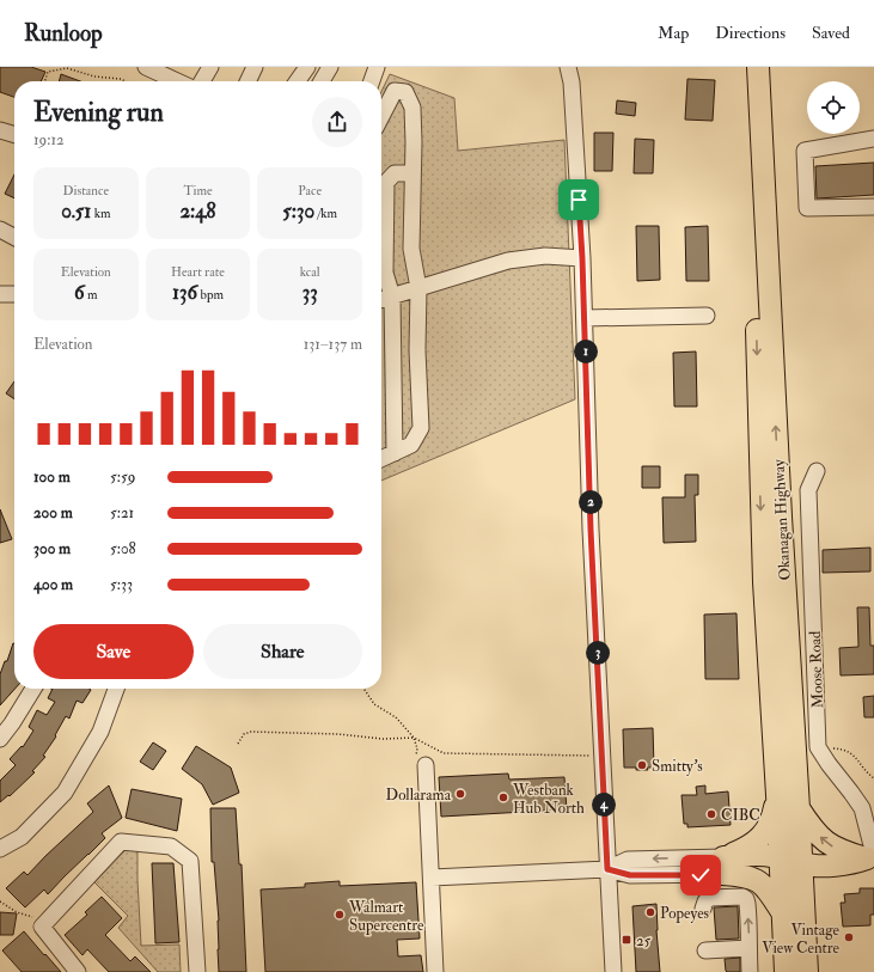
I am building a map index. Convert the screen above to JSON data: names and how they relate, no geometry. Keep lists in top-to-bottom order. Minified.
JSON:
{"streets":{"highway":["Okanagan Highway"],"street":["Moose Road"]},"places":{"other":["Smitty's","Dollarama","Westbank Hub North","CIBC","Popeyes","Walmart Supercentre","Vintage View Centre"],"transit":["25"]},"page":{"header":"Runloop","nav":["Map","Directions","Saved"],"heading":["Evening run","19:12"],"stats":[["Distance","0.51 km"],["Time","2:48"],["Pace","5:30 /km"],["Elevation","6 m"],["Heart rate","136 bpm"],["kcal","33"]],"chart":["Elevation","131–137 m"],"pins":["1","2","3","4"],"list":[{"name":"100 m","note":"5:59"},{"name":"200 m","note":"5:21"},{"name":"300 m","note":"5:08"},{"name":"400 m","note":"5:33"}],"buttons":["Save","Share"]}}
